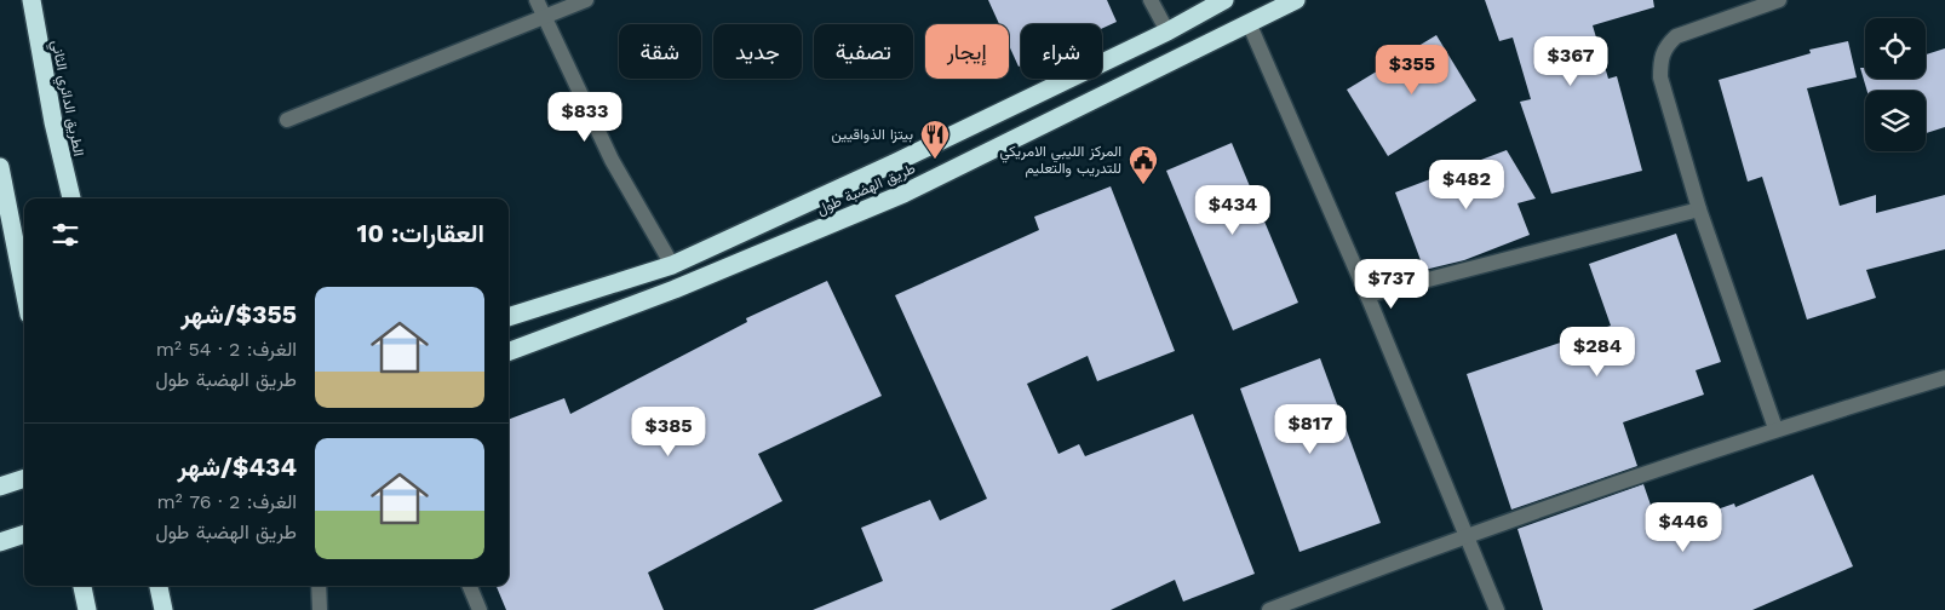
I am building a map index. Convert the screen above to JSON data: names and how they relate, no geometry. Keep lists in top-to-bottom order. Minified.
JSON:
{"streets":{"highway":["الطريق الدائري الثاني","طريق الهضبة طول"]},"places":{"restaurant":["بيتزا الذواقيين"],"public building":["المركز الليبي الامريكي للتدريب والتعليم"]},"page":{"chip":["شراء","إيجار","تصفية","جديد","شقة"],"price":["$367","$355","$833","$482","$434","$737","$284","$817","$385","$446"],"heading":"العقارات: 10","list":[{"name":"$355/شهر","note":"الغرف: 2 · 54 m² · طريق الهضبة طول"},{"name":"$434/شهر","note":"الغرف: 2 · 76 m² · طريق الهضبة طول"}]}}
